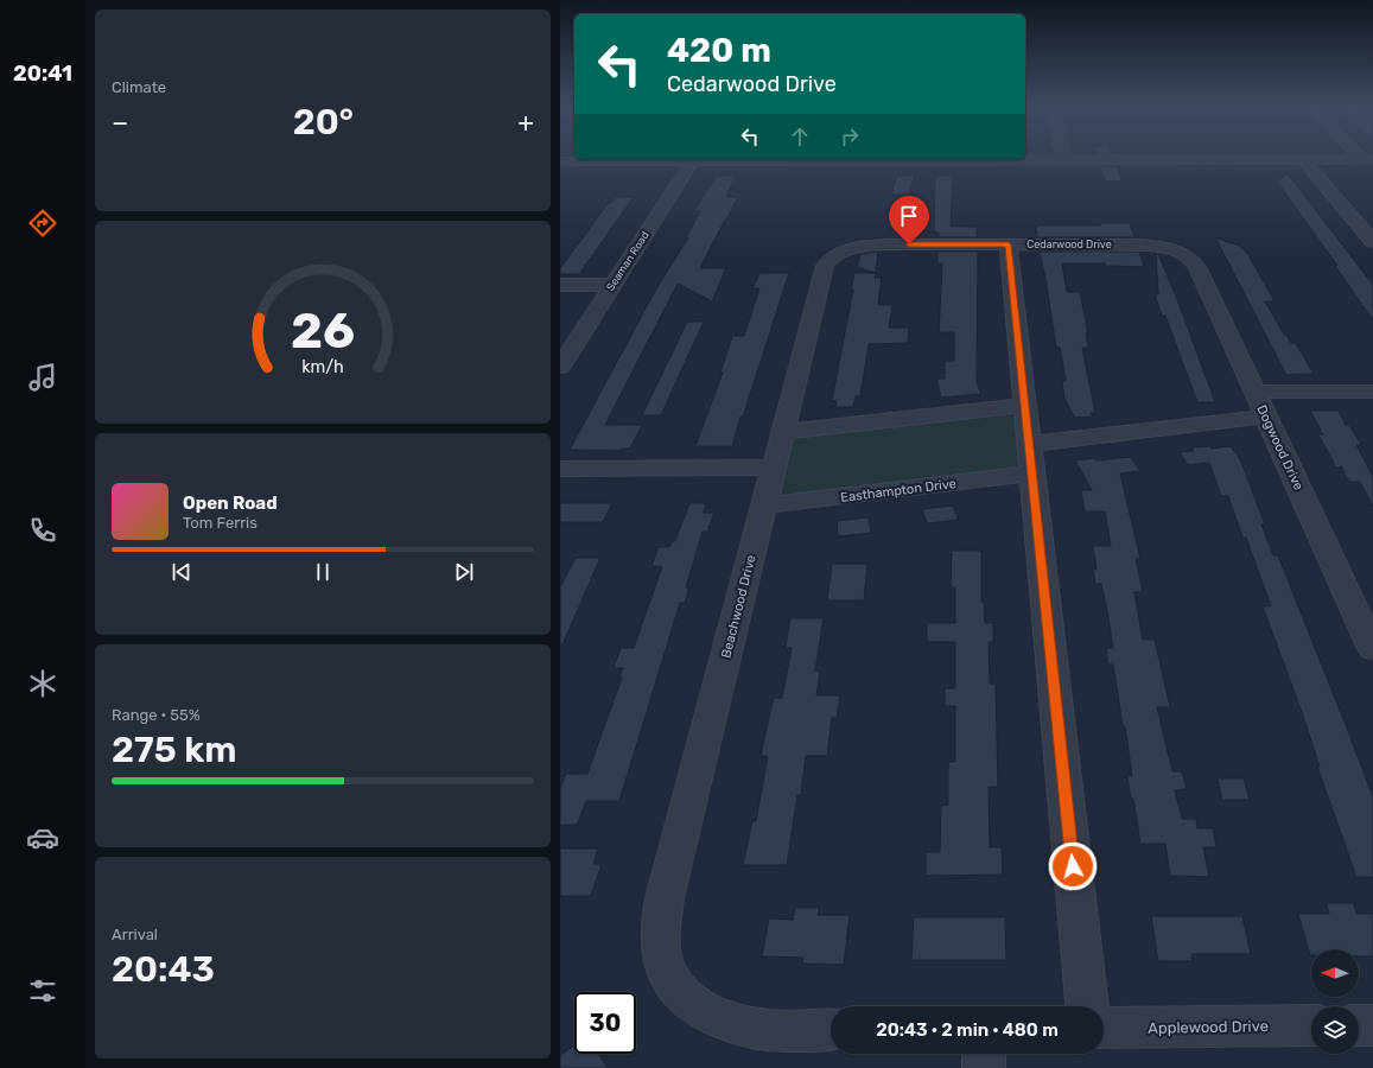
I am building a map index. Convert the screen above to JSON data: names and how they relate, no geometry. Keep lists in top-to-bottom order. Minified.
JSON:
{"streets":{"street":["Cedarwood Drive","Seaman Road","Dogwood Drive","Easthampton Drive","Beachwood Drive","Applewood Drive"]},"crossings":[["Cedarwood Drive","Dogwood Drive"],["Cedarwood Drive","Beachwood Drive"],["Easthampton Drive","Beachwood Drive"]],"north":"left","page":{"tabs":"20:41","tile":["Climate",["Range · 55%","275 km"],["Arrival","20:43"]],"turn":["420 m","Cedarwood Drive"],"heat":["−","20°","+"],"song":["Open Road","Tom Ferris"],"limit":"30","trip":"20:43 · 2 min · 480 m","gauge":["26","km/h"]}}
